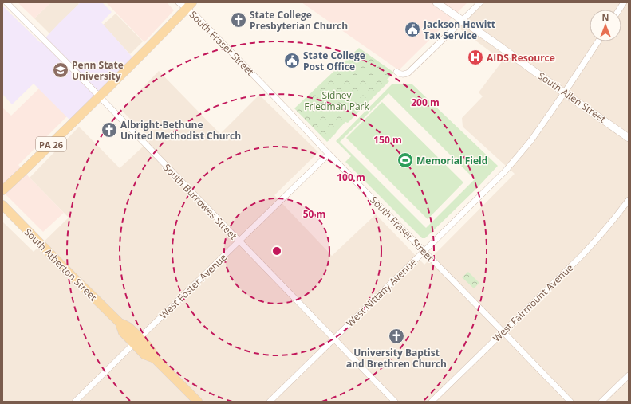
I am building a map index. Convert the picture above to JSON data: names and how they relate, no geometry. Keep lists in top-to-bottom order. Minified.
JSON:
{"streets":{"main road":["PA 26","South Atherton Street"],"street":["South Fraser Street","South Allen Street","South Burrowes Street","West Foster Avenue","West Nittany Avenue","West Fairmount Avenue"]},"crossings":[["South Fraser Street","PA 26"],["South Fraser Street","West Foster Avenue"],["South Fraser Street","West Nittany Avenue"],["South Fraser Street","West Fairmount Avenue"],["South Allen Street","West Nittany Avenue"],["PA 26","South Burrowes Street"],["South Burrowes Street","West Foster Avenue"],["South Burrowes Street","West Nittany Avenue"],["South Atherton Street","West Foster Avenue"]],"parks":["Sidney Friedman Park"],"places":{"church":["State College Presbyterian Church","Albright-Bethune United Methodist Church","University Baptist and Brethren Church"],"public building":["Jackson Hewitt Tax Service","State College Post Office"],"hospital":["AIDS Resource"],"school or university":["Penn State University"],"sports":["Memorial Field"]},"north":"top","rings":["200 m","150 m","100 m","50 m"]}
